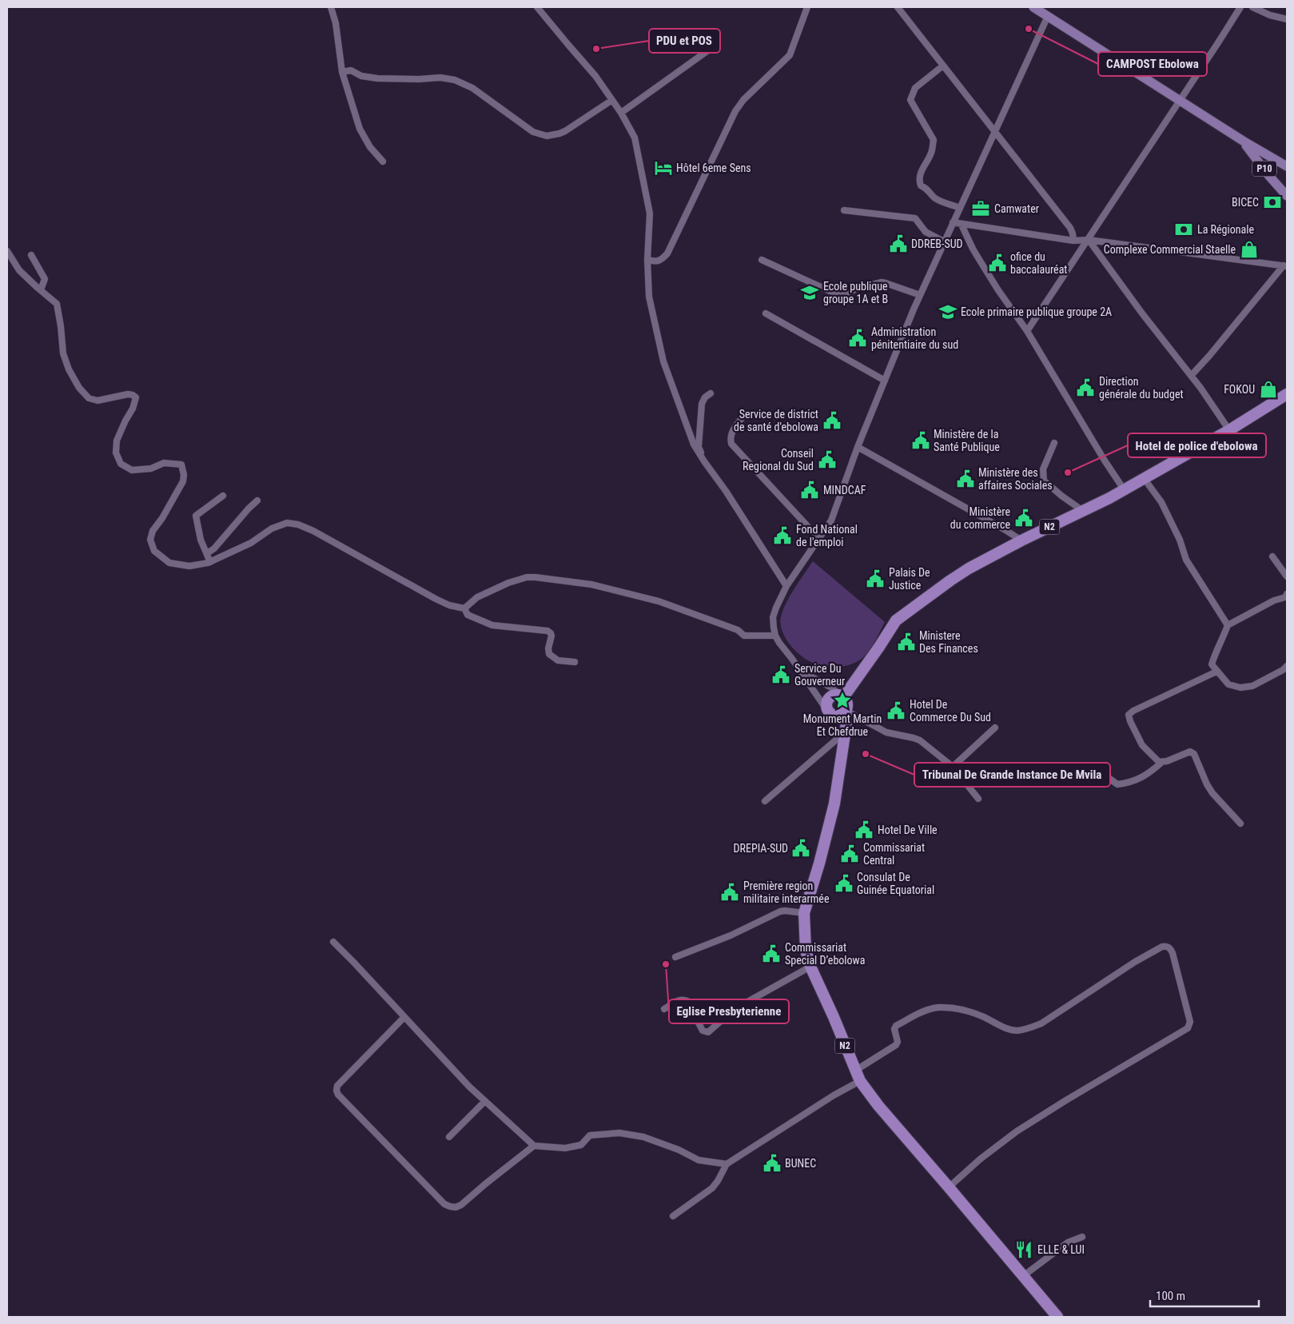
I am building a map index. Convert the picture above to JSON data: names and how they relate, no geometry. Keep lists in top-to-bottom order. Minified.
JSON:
{"streets":{"highway":["N2"],"main road":["P10"]},"places":{"other":["CAMPOST Ebolowa","PDU et POS","Hotel de police d'ebolowa","Tribunal De Grande Instance De Mvila","Eglise Presbyterienne"],"hotel":["Hôtel 6eme Sens"],"bank":["BICEC","La Régionale"],"office":["Camwater"],"public building":["DDREB-SUD","ofice du baccalauréat","Administration pénitentiaire du sud","Direction générale du budget","Service de district de santé d'ebolowa","Ministère de la Santé Publique","Conseil Regional du Sud","Ministère des affaires Sociales","MINDCAF","Ministère du commerce","Fond National de l'emploi","Palais De Justice","Ministere Des Finances","Service Du Gouverneur","Hotel De Commerce Du Sud","Hotel De Ville","DREPIA-SUD","Commissariat Central","Consulat De Guinée Equatorial","Première region militaire interarmée","Commissariat Special D’ebolowa","BUNEC"],"shop":["Complexe Commercial Staelle","FOKOU"],"school or university":["Ecole publique groupe 1A et B","Ecole primaire publique groupe 2A"],"place":["Monument Martin Et Chefdrue"],"restaurant":["ELLE & LUI"]},"scale_bar":"100 m"}
